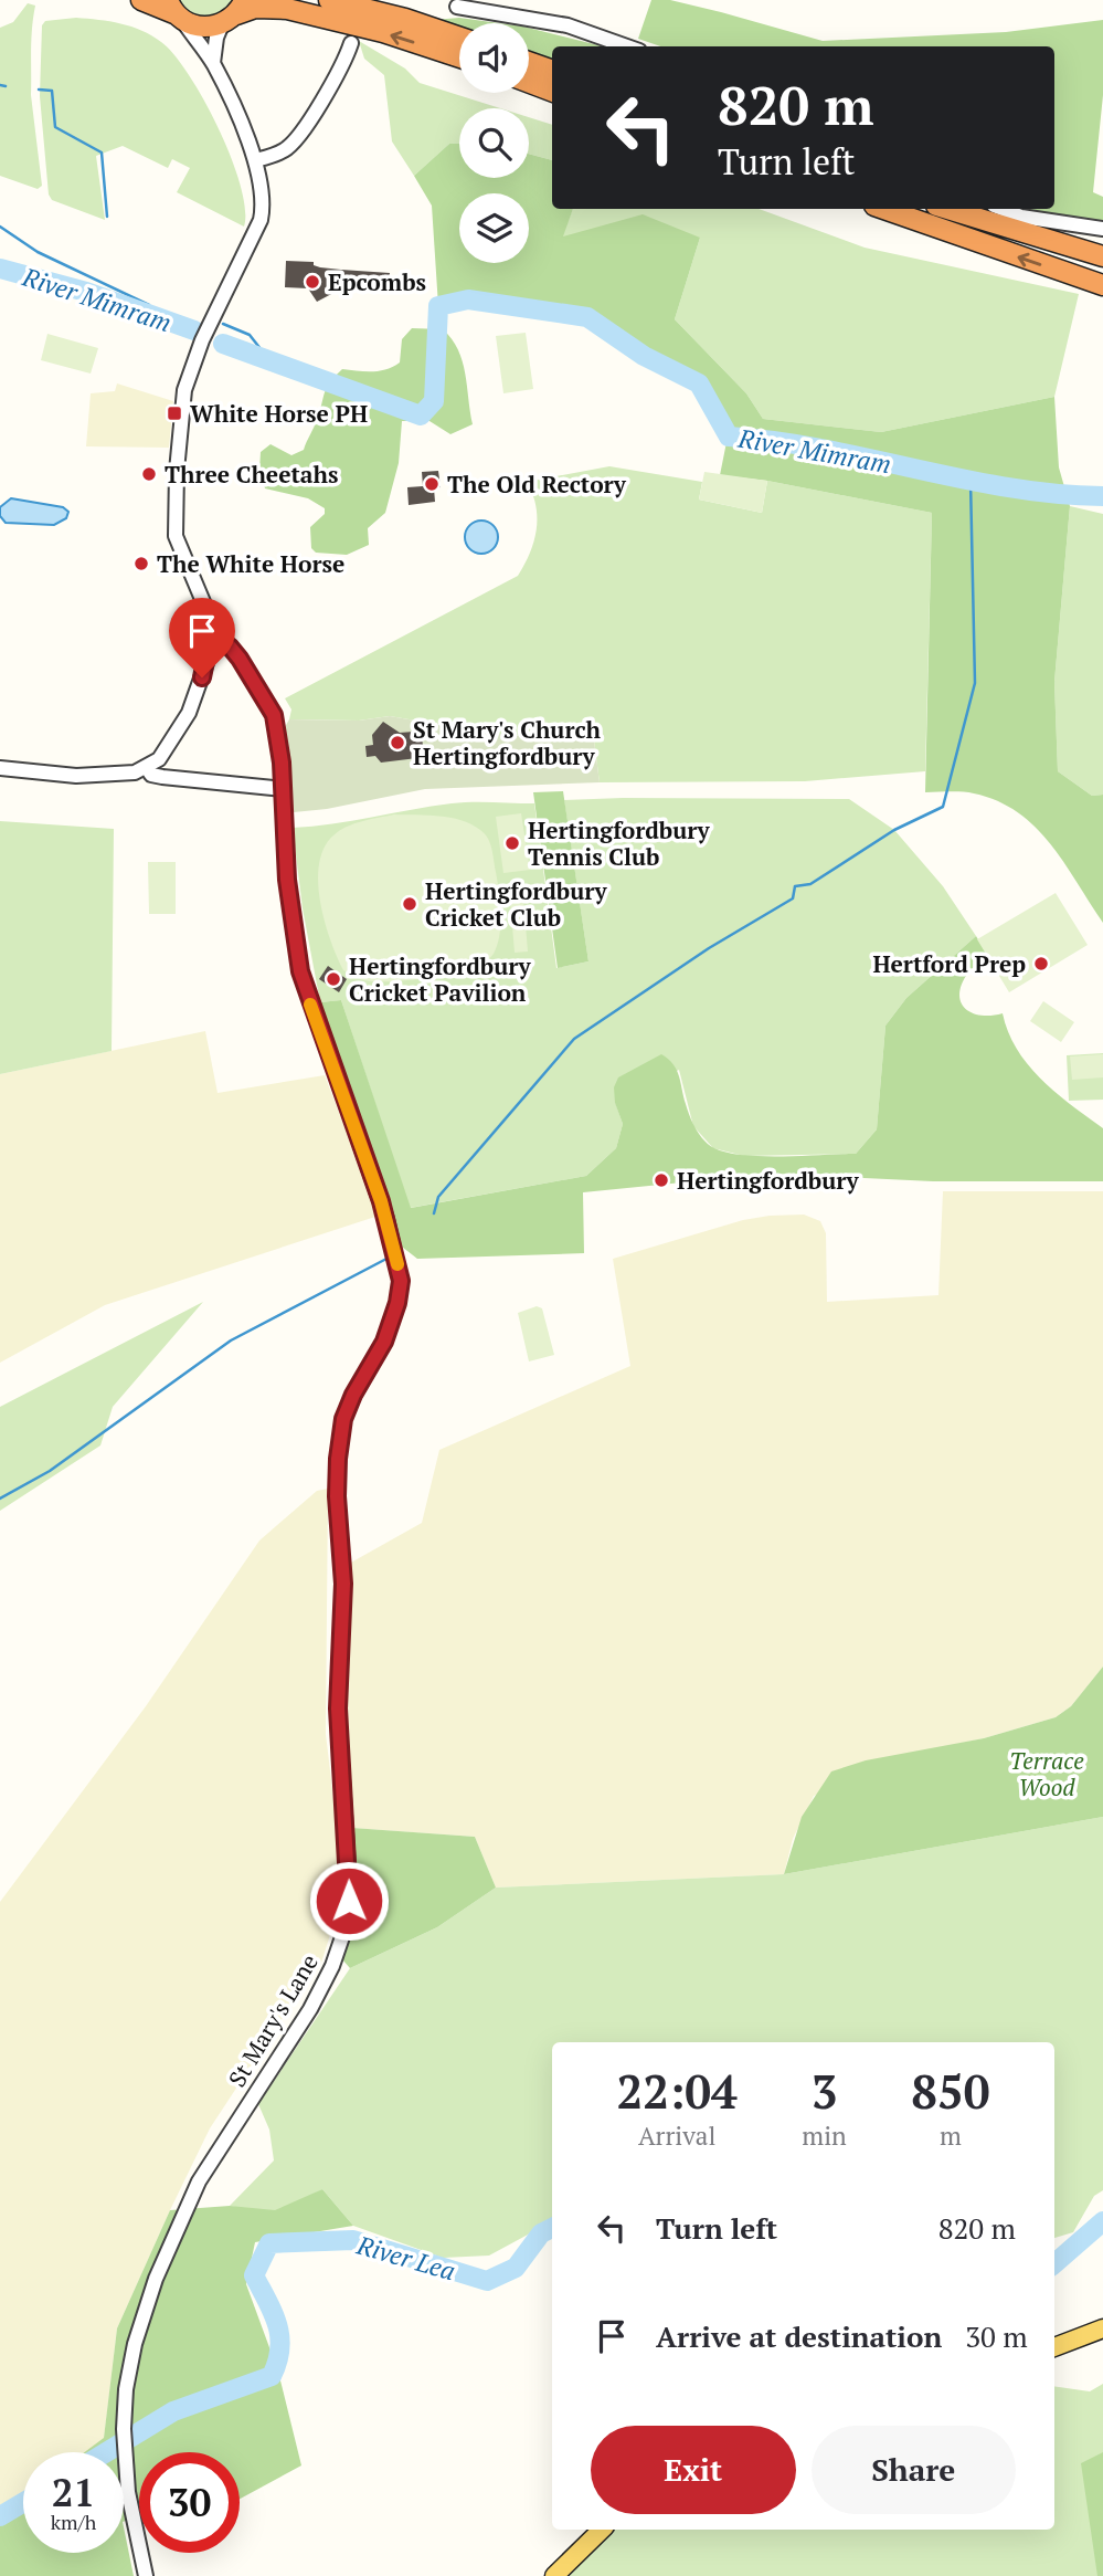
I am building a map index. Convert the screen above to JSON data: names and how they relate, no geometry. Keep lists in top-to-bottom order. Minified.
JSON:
{"streets":{"street":["St Mary's Lane"]},"water":["River Mimram","River Lea"],"parks":["Terrace Wood"],"places":{"other":["Epcombs","Three Cheetahs","The Old Rectory","The White Horse","St Mary's Church Hertingfordbury","Hertingfordbury Tennis Club","Hertingfordbury Cricket Club","Hertford Prep","Hertingfordbury Cricket Pavilion","Hertingfordbury"],"transit":["White Horse PH"]},"page":{"turn":["820 m","Turn left"],"eta":["22:04","Arrival","3","min","850","m"],"list":[{"name":"Turn left","value":"820 m"},{"name":"Arrive at destination","value":"30 m"}],"buttons":["Exit","Share"],"speed":"21 km/h","limit":"30"}}
